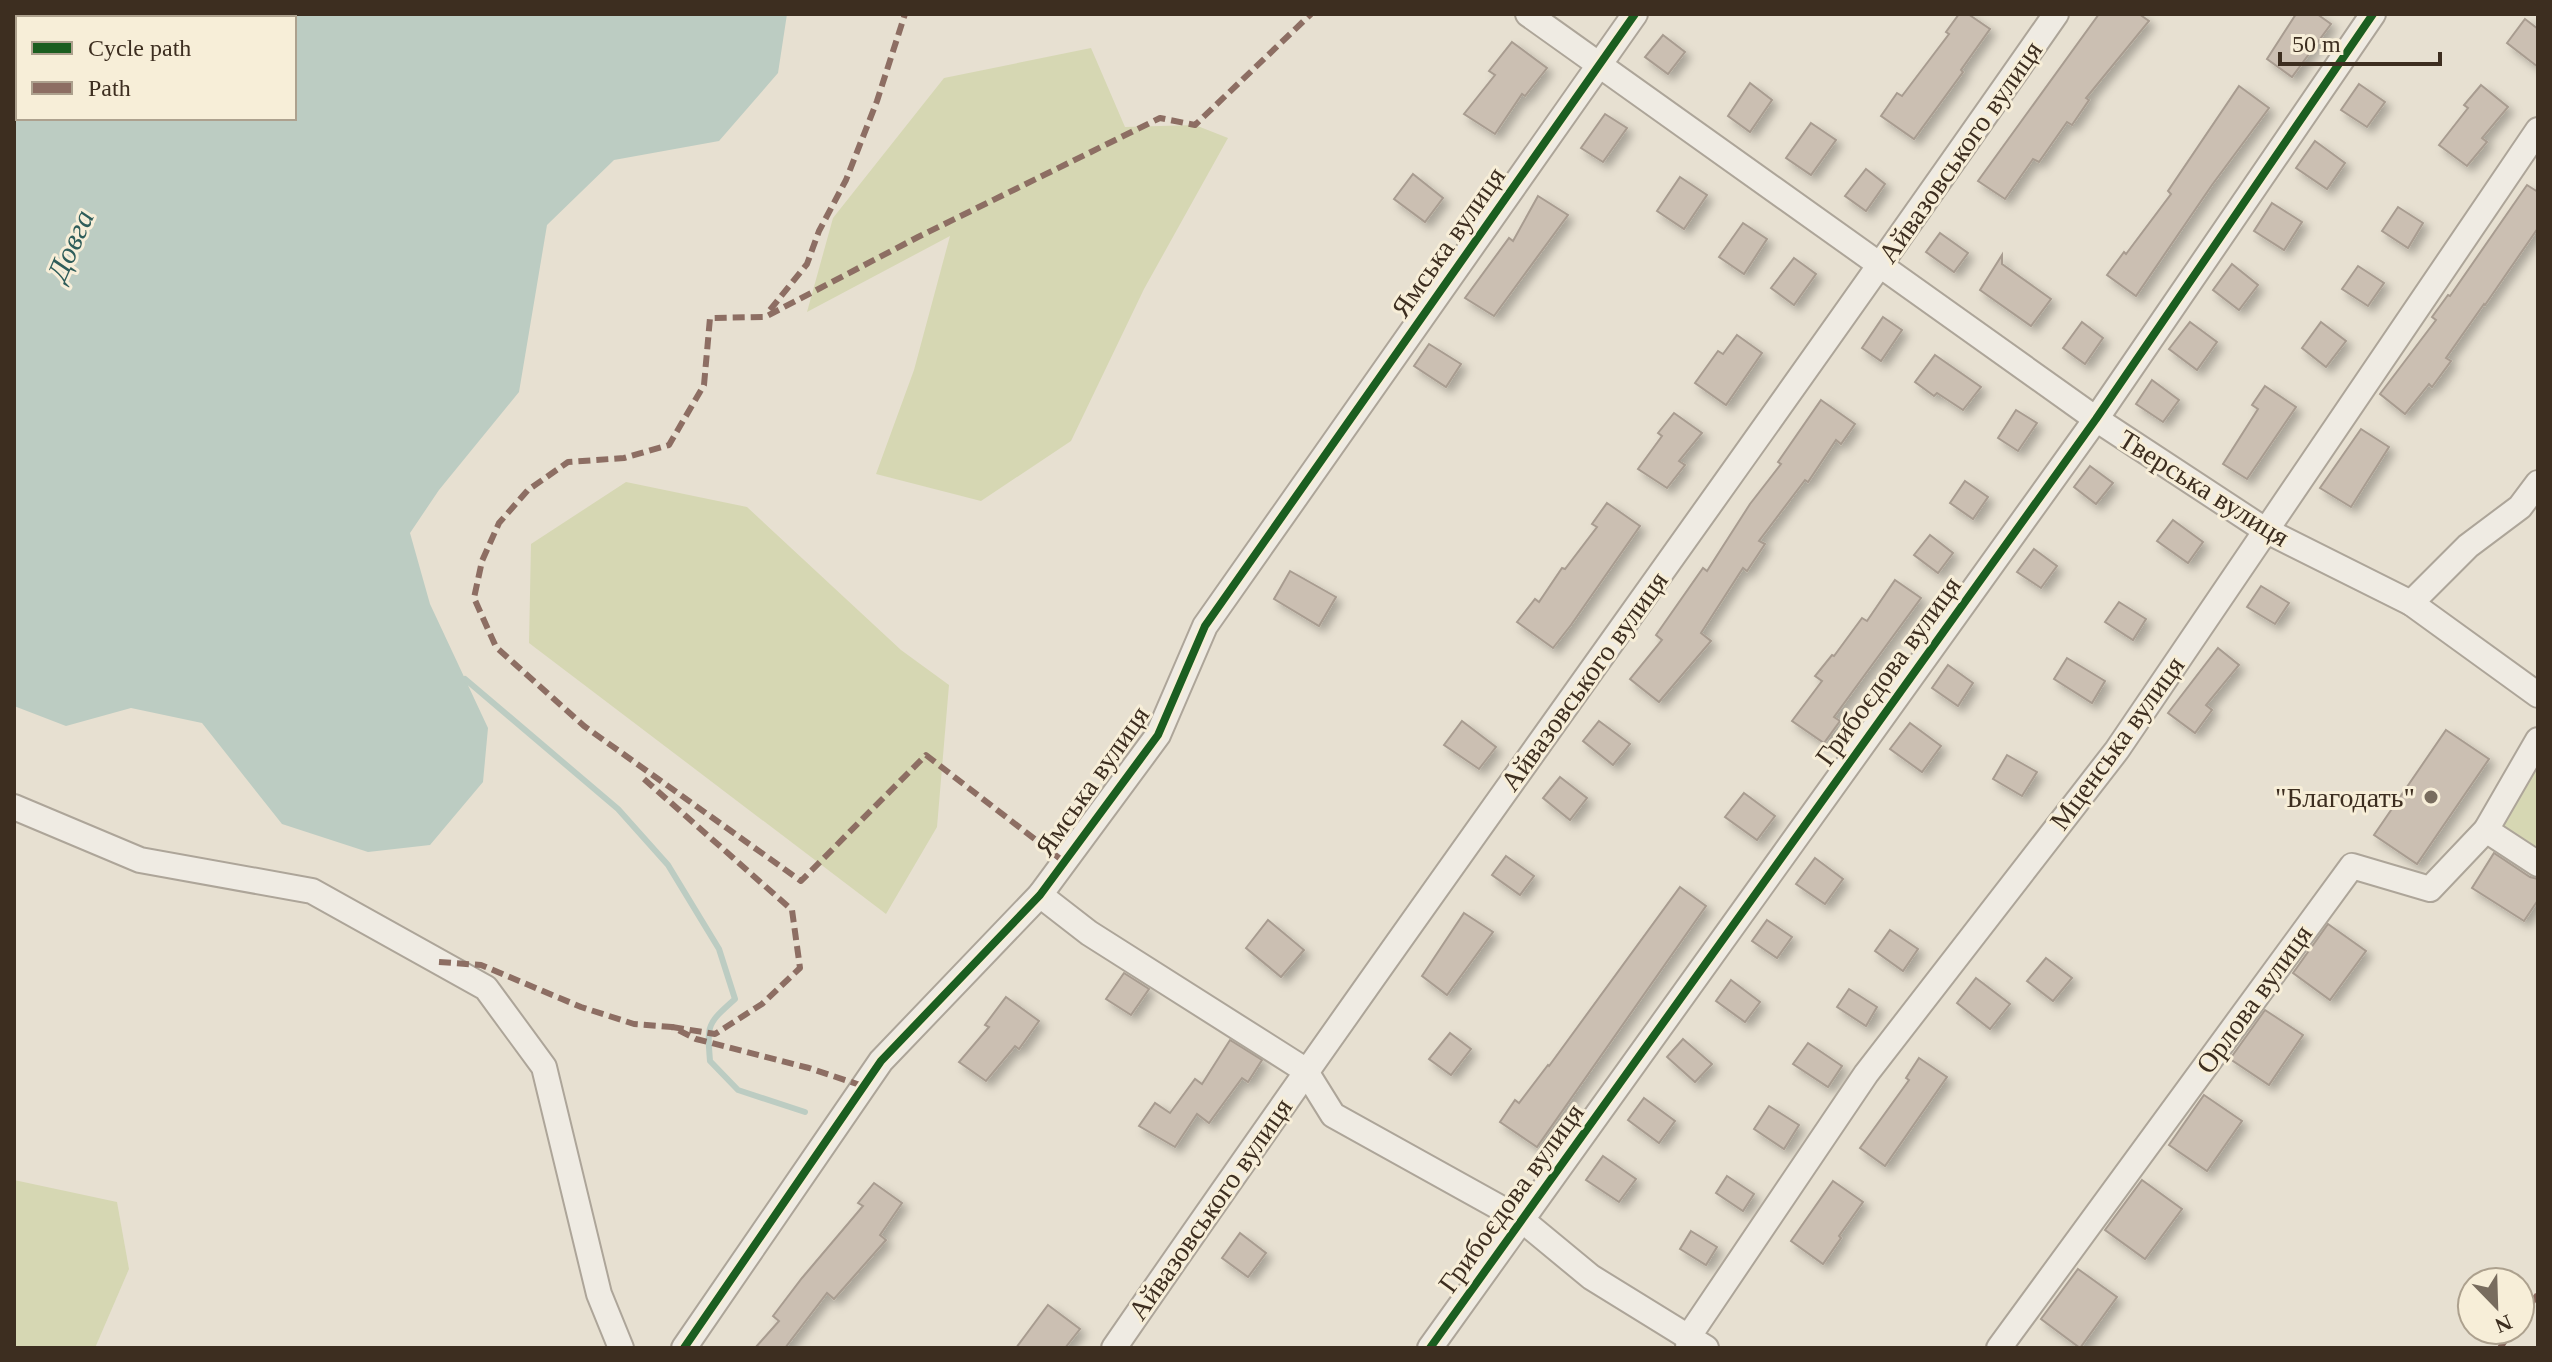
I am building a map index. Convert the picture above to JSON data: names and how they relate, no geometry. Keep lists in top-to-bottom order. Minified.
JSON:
{"streets":{"street":["Айвазовського вулиця","Ямська вулиця","Тверська вулиця","Грибоєдова вулиця","Мценська вулиця","Орлова вулиця"]},"crossings":[["Айвазовського вулиця","Тверська вулиця"],["Ямська вулиця","Тверська вулиця"],["Тверська вулиця","Грибоєдова вулиця"],["Тверська вулиця","Мценська вулиця"]],"water":["Довга"],"places":["\"Благодать\""],"legend":["Cycle path","Path"],"scale_bar":"50 m","north":"bottom right"}
